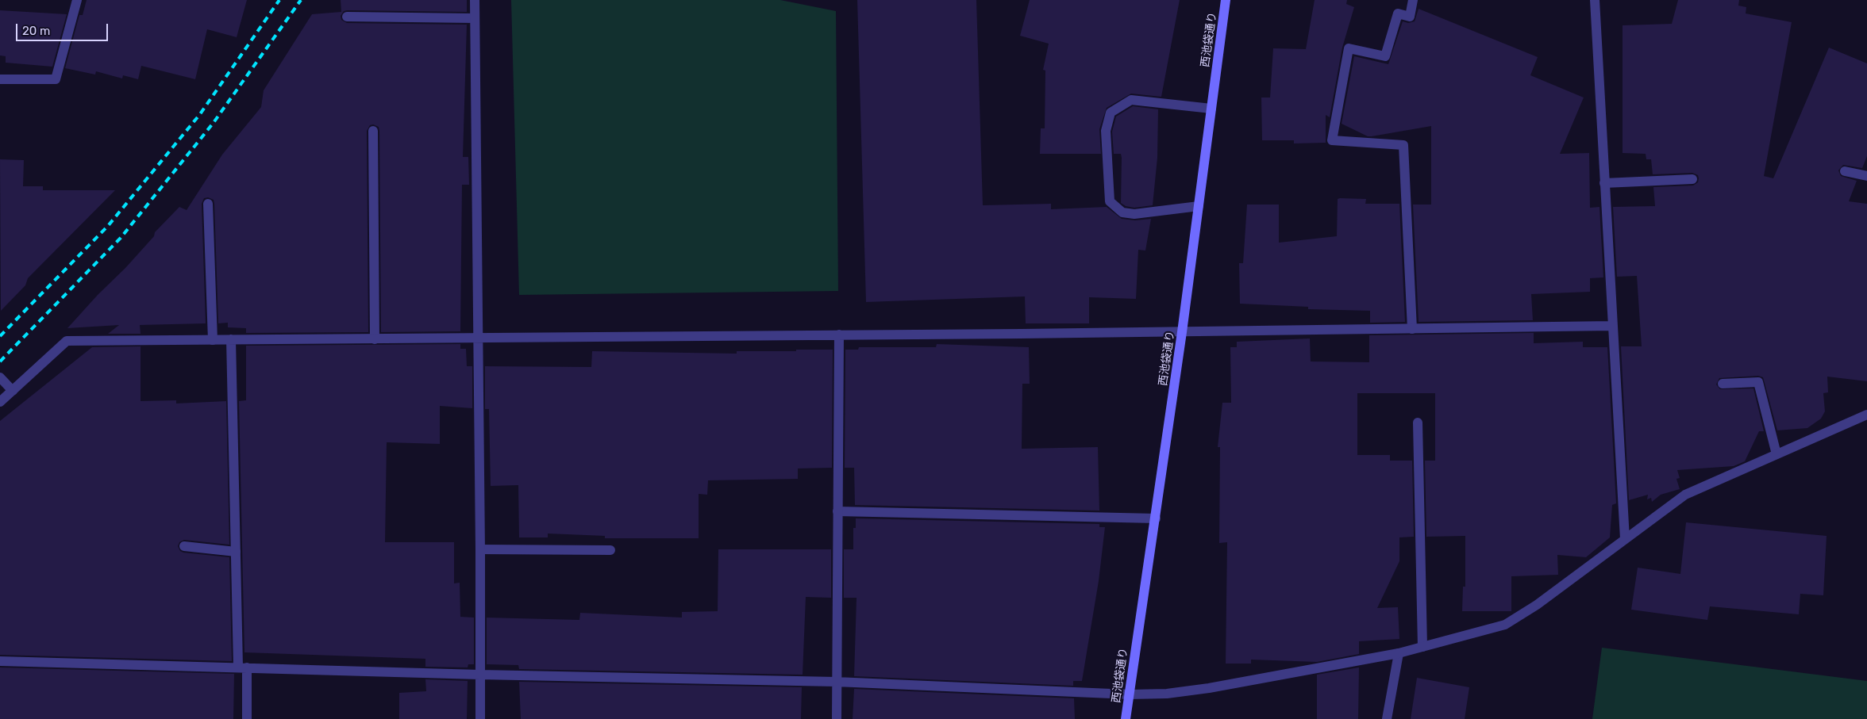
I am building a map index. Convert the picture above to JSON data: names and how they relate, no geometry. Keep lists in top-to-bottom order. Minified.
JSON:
{"streets":{"main road":["西池袋通り"]},"scale_bar":"20 m"}
